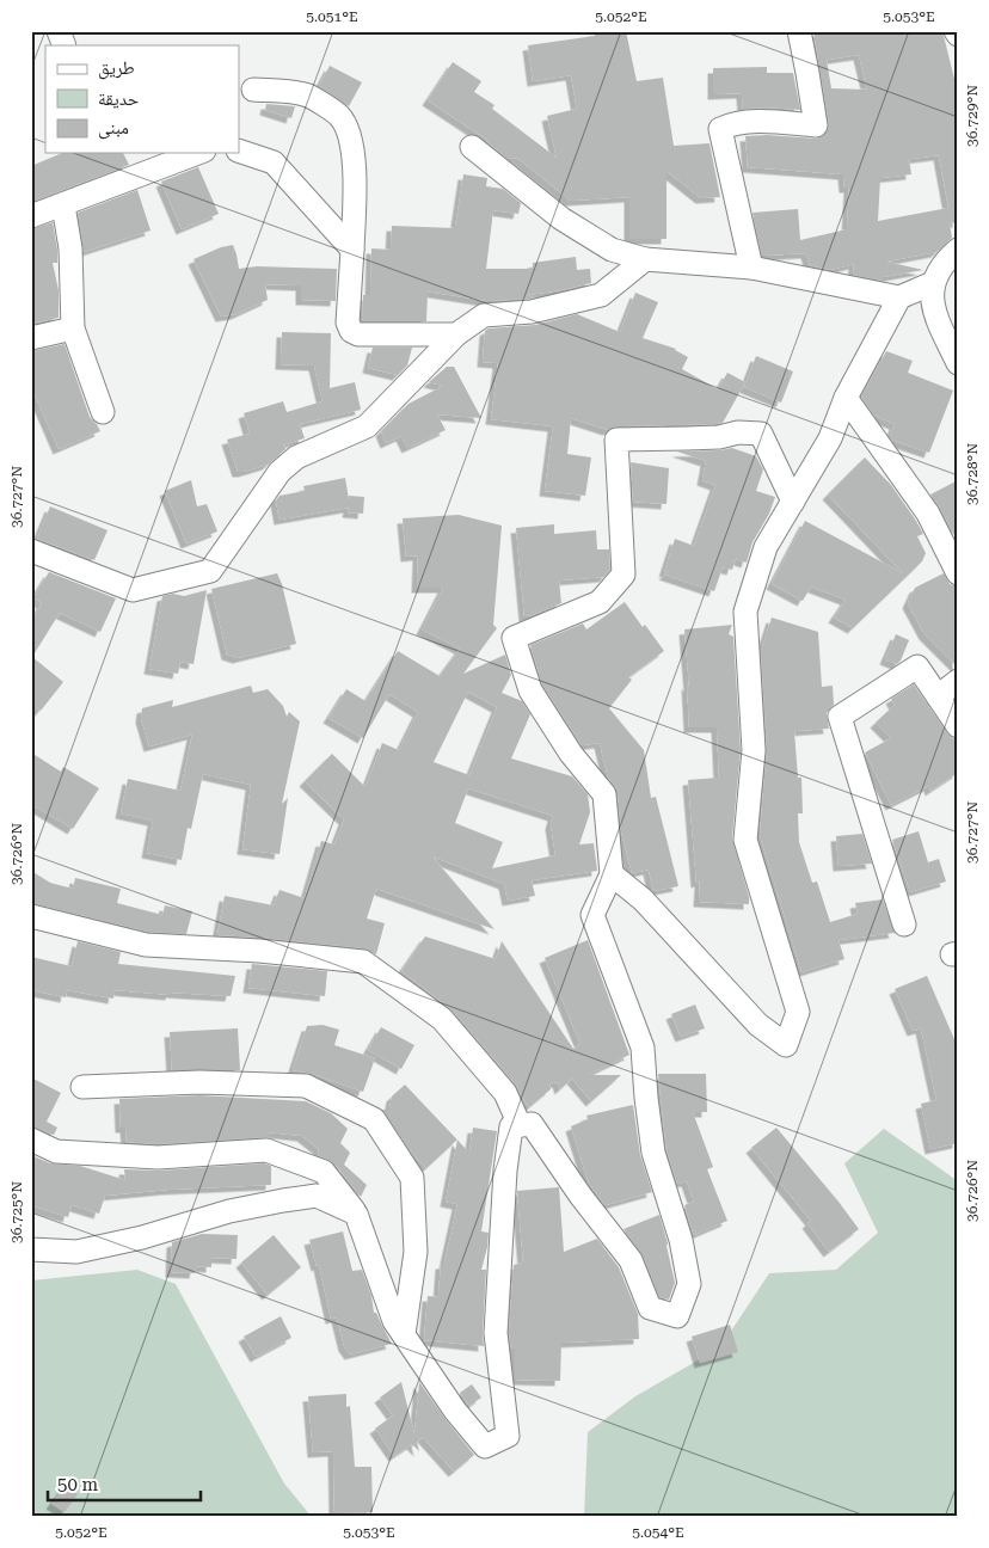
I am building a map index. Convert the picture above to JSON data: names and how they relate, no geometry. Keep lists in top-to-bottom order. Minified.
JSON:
{"legend":["طريق","حديقة","مبنى"],"scale_bar":"50 m","coordinates":["5.051°E","5.052°E","5.053°E","36.729°N","36.728°N","36.727°N","36.726°N","36.725°N","5.054°E"]}
